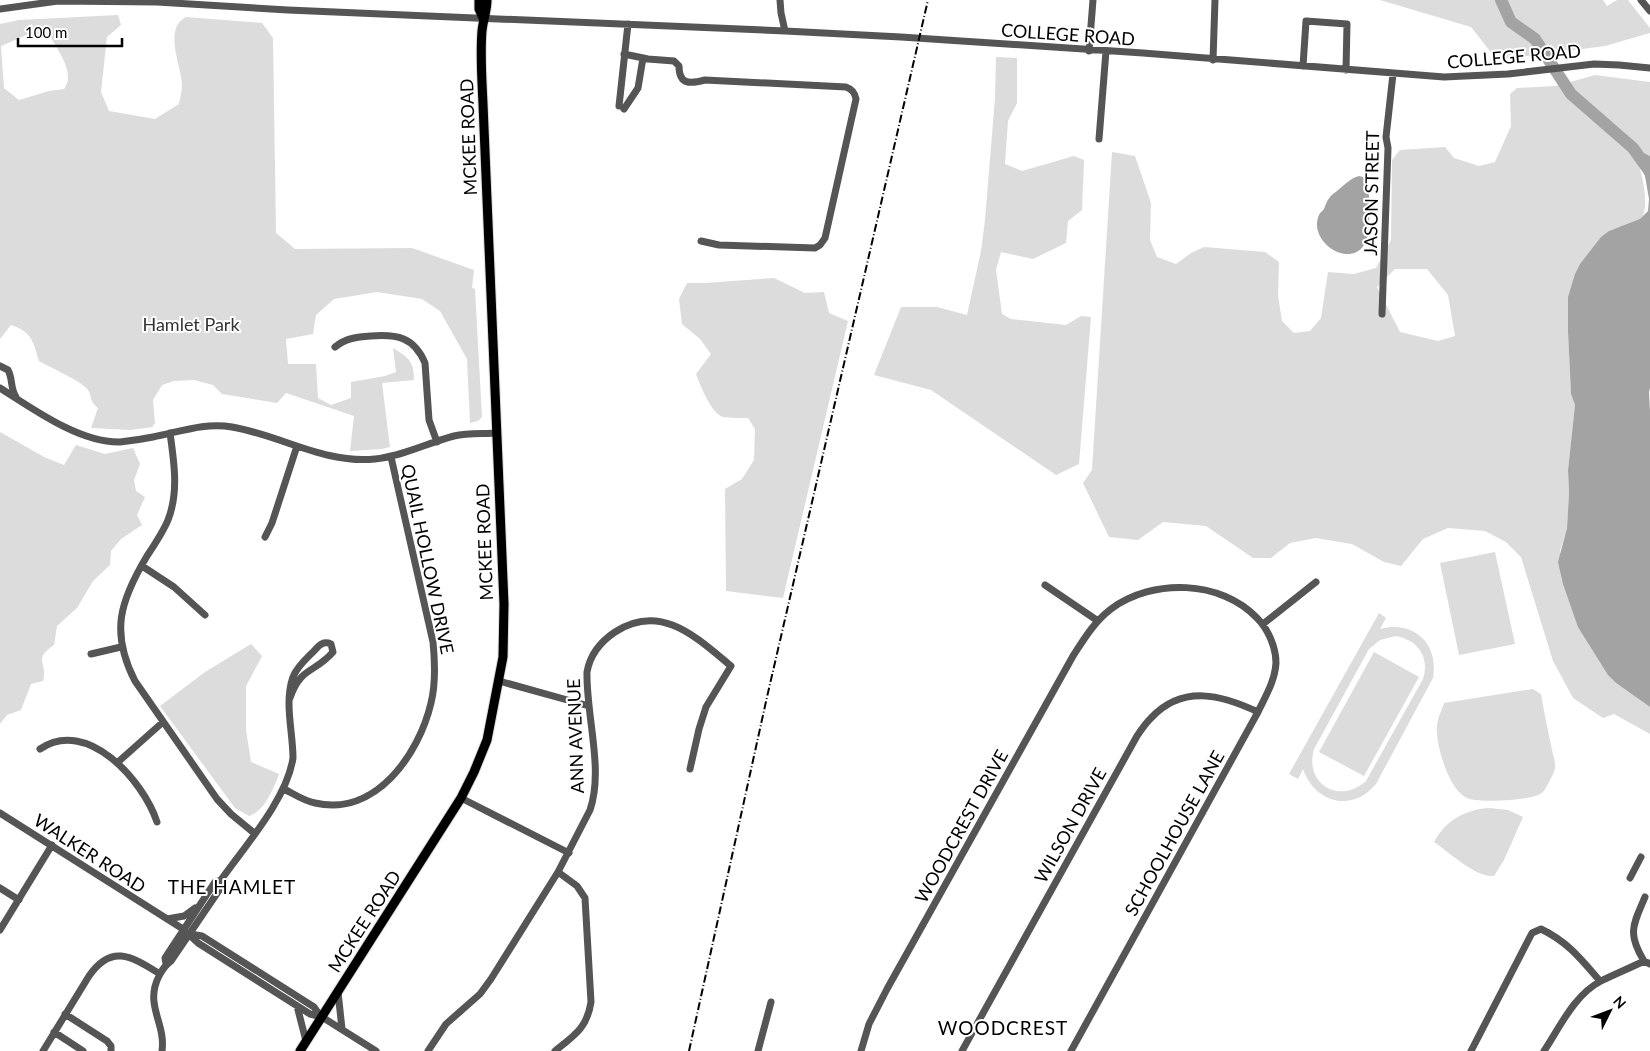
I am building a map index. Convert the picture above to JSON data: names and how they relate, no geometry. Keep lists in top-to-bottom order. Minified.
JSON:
{"streets":{"main road":["MCKEE ROAD"],"street":["COLLEGE ROAD","JASON STREET","QUAIL HOLLOW DRIVE","ANN AVENUE","WILSON DRIVE","WOODCREST DRIVE","SCHOOLHOUSE LANE","WALKER ROAD"]},"crossings":[["COLLEGE ROAD","MCKEE ROAD"],["COLLEGE ROAD","JASON STREET"],["MCKEE ROAD","WALKER ROAD"],["WILSON DRIVE","SCHOOLHOUSE LANE"],["WOODCREST DRIVE","SCHOOLHOUSE LANE"]],"districts":["THE HAMLET","WOODCREST"],"parks":["Hamlet Park"],"scale_bar":"100 m","north":"top right"}
